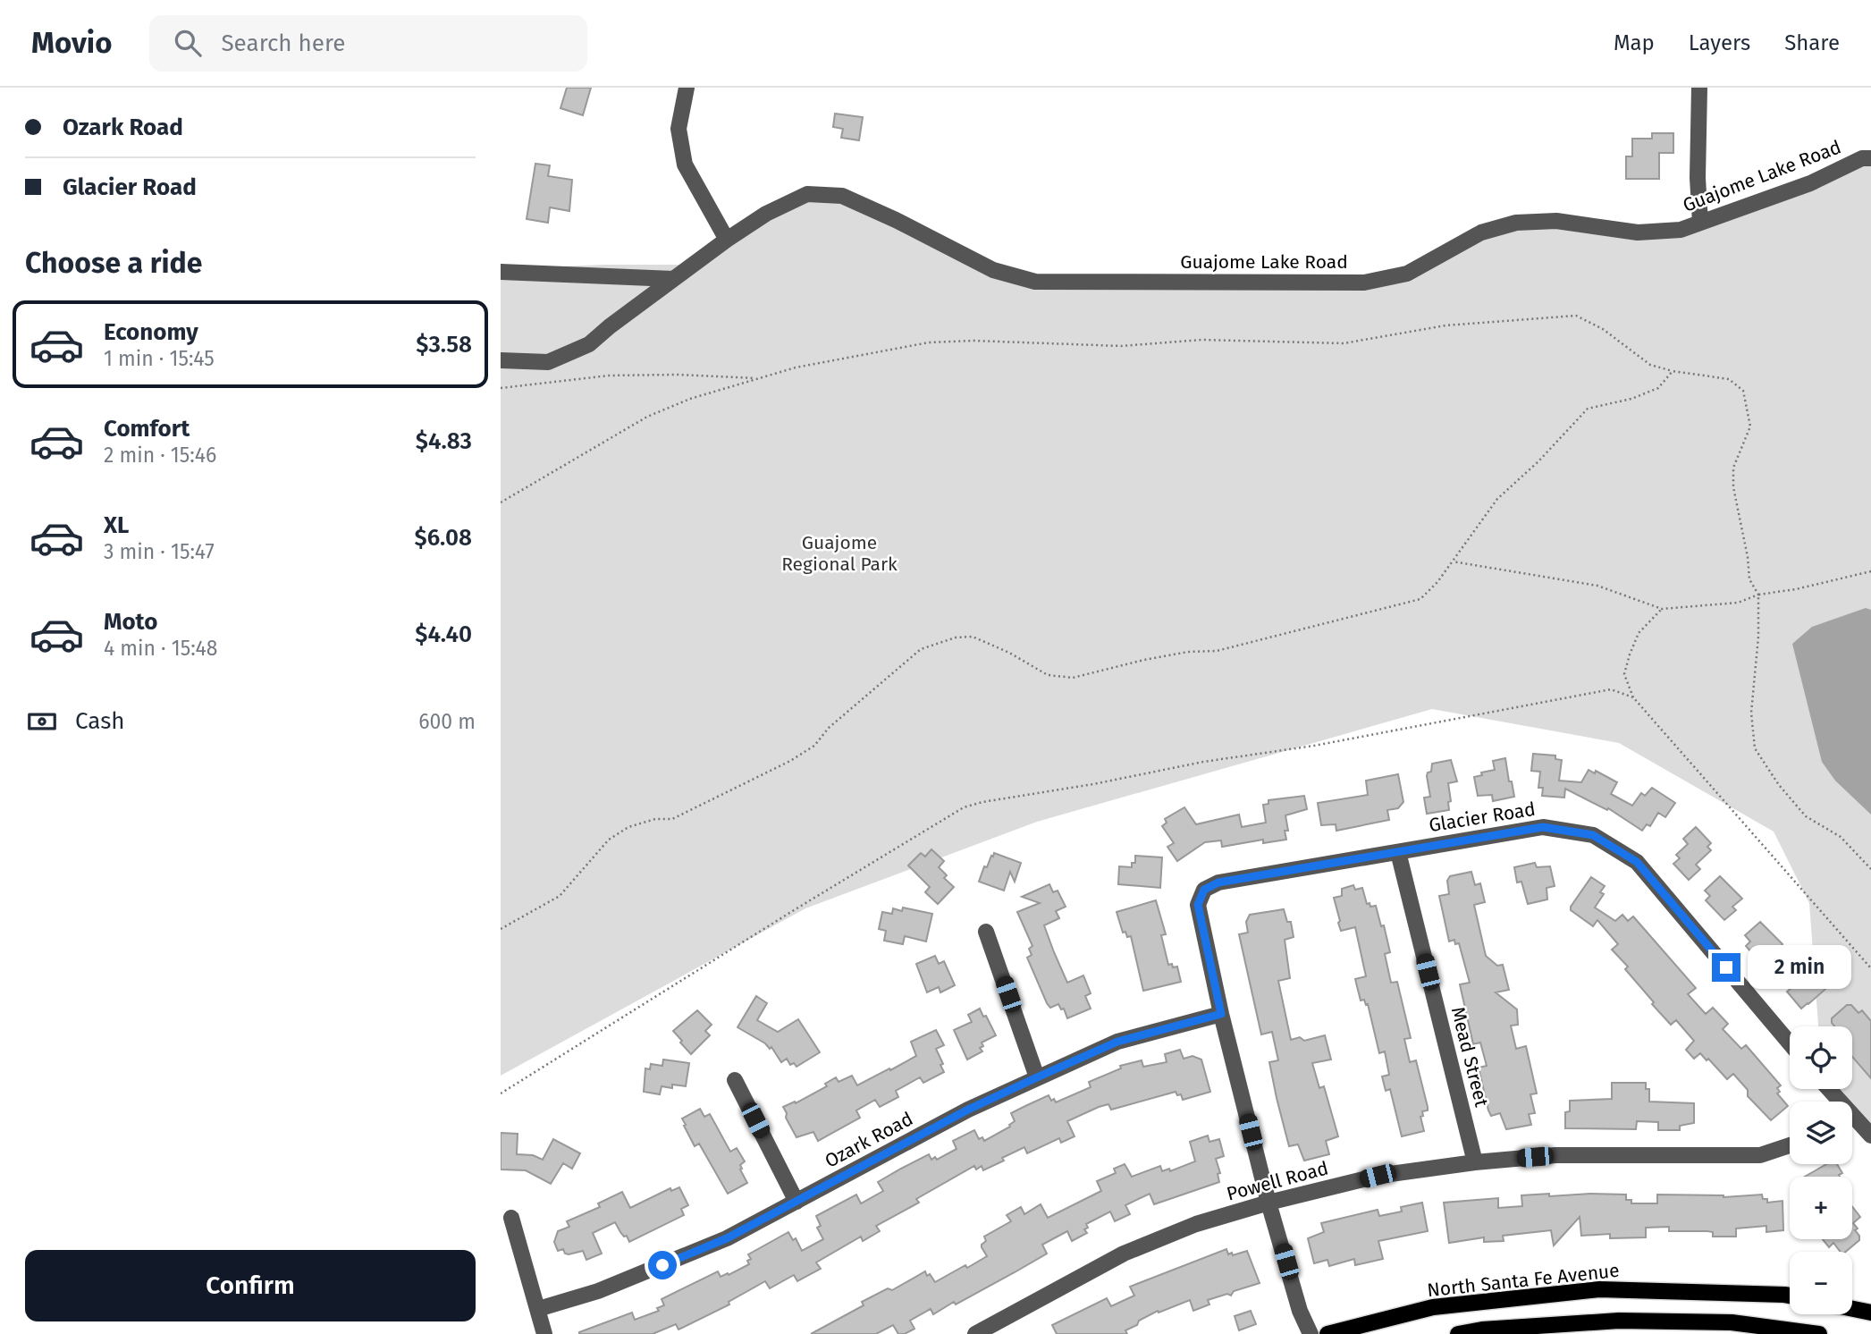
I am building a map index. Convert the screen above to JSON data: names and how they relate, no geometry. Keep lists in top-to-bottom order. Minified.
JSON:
{"streets":{"main road":["North Santa Fe Avenue"],"street":["Guajome Lake Road","Glacier Road","Mead Street","Ozark Road","Powell Road"]},"crossings":[["Glacier Road","Mead Street"],["Glacier Road","Ozark Road"],["Mead Street","Powell Road"]],"parks":["Guajome Regional Park"],"page":{"header":"Movio","search":"Search here","nav":["Map","Layers","Share"],"banner":["Ozark Road","Glacier Road"],"heading":"Choose a ride","list":[{"name":"Economy","note":"1 min · 15:45","value":"$3.58"},{"name":"Comfort","note":"2 min · 15:46","value":"$4.83"},{"name":"XL","note":"3 min · 15:47","value":"$6.08"},{"name":"Moto","note":"4 min · 15:48","value":"$4.40"}],"pay":["Cash","600 m"],"bubble":"2 min","map_buttons":["+","−"],"buttons":"Confirm"}}
